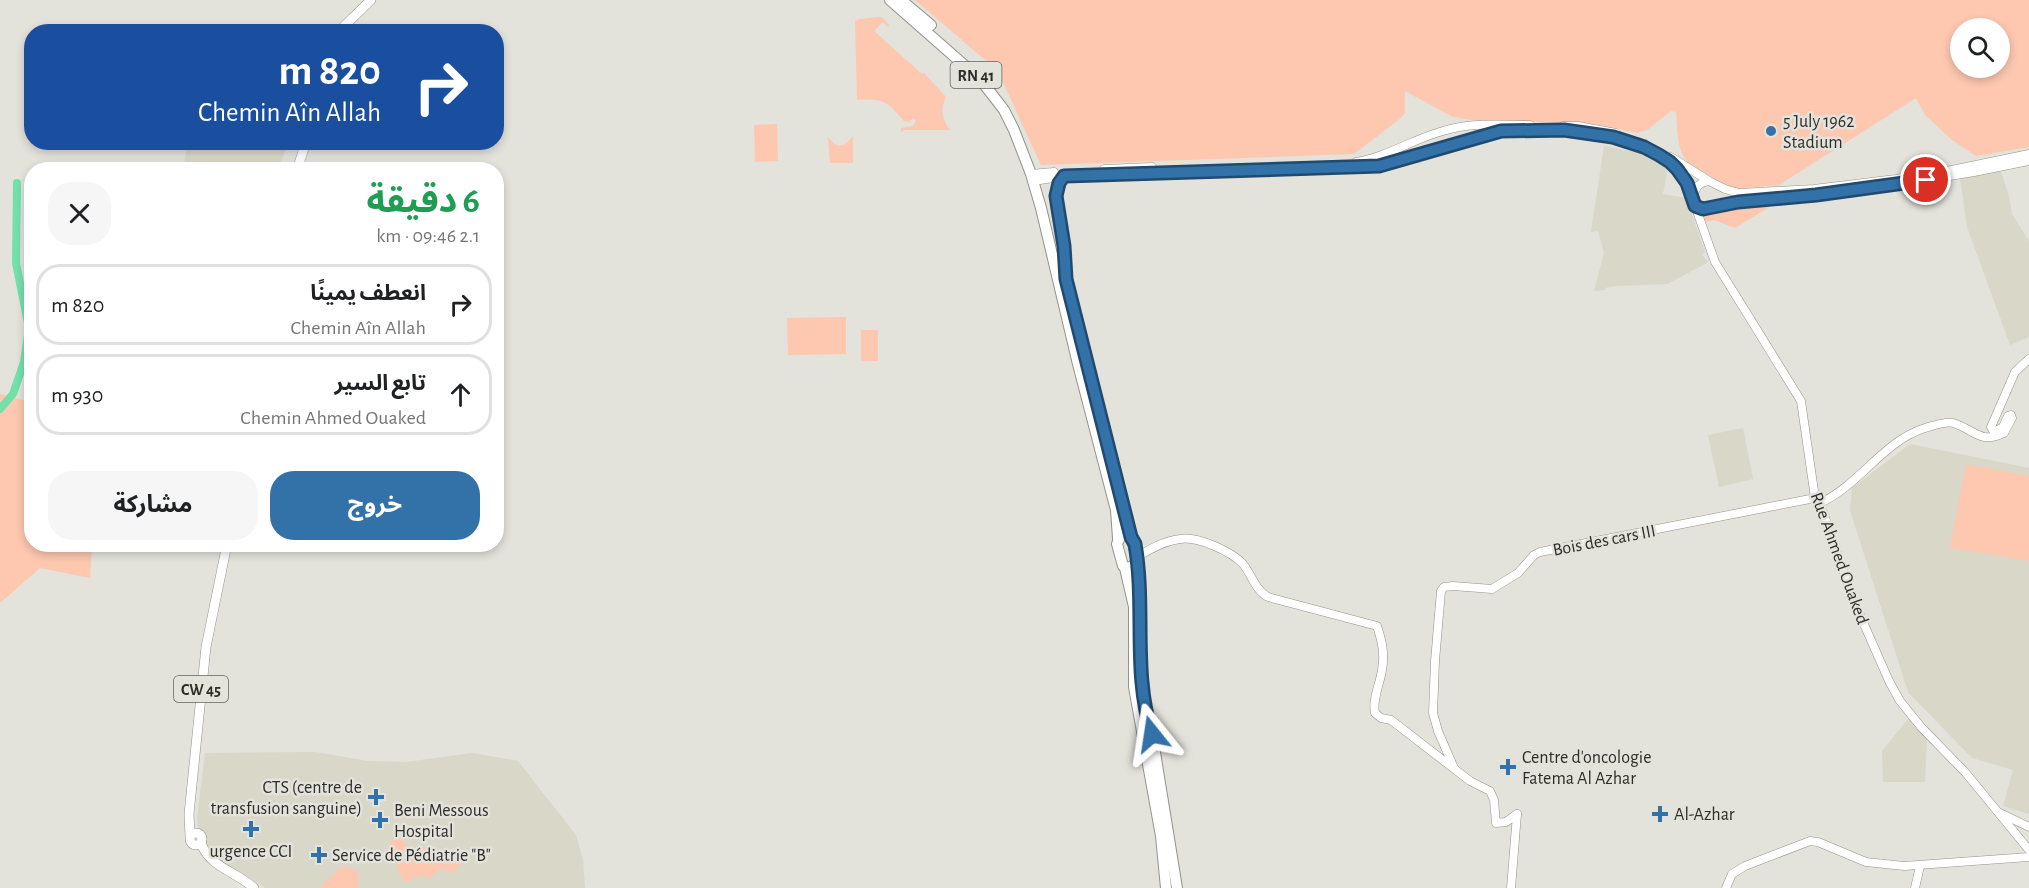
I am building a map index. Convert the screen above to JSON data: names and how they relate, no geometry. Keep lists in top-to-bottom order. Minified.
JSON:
{"streets":{"highway":["RN 41"],"main road":["Bois des cars III","Rue Ahmed Ouaked","CW 45"]},"crossings":[["Bois des cars III","Rue Ahmed Ouaked"]],"places":{"other":["5 July 1962 Stadium"],"health":["Centre d'oncologie Fatema Al Azhar","CTS (centre de transfusion sanguine)","Al-Azhar","Beni Messous Hospital","urgence CCI","Service de Pédiatrie \"B\""]},"page":{"turn":["820 m","Chemin Aîn Allah"],"heading":["6 دقيقة","2.1 km · 09:46"],"list":[{"name":"انعطف يمينًا","note":"Chemin Aîn Allah","value":"820 m"},{"name":"تابع السير","note":"Chemin Ahmed Ouaked","value":"930 m"}],"buttons":["خروج","مشاركة"]}}
